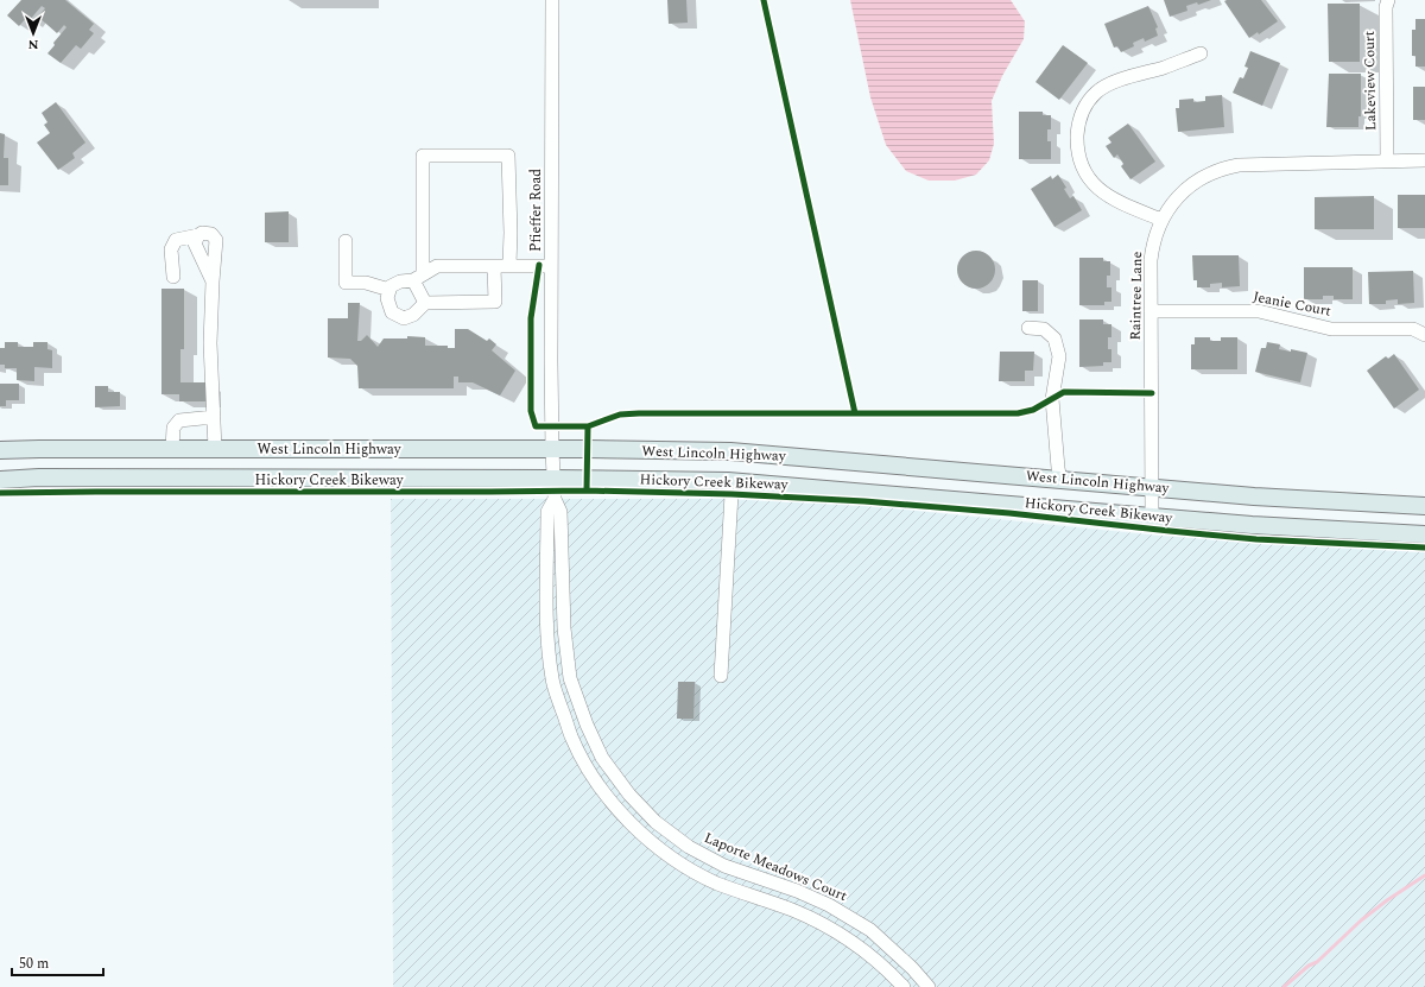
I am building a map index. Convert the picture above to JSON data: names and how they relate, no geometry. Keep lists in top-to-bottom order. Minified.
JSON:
{"streets":{"main road":["West Lincoln Highway"],"street":["Lakeview Court","Pfieffer Road","Raintree Lane","Jeanie Court","Laporte Meadows Court"],"cycle path":["Hickory Creek Bikeway"]},"crossings":[["Lakeview Court","Raintree Lane"],["Pfieffer Road","West Lincoln Highway"],["Pfieffer Road","Laporte Meadows Court"],["Raintree Lane","Jeanie Court"],["Raintree Lane","West Lincoln Highway"],["West Lincoln Highway","Laporte Meadows Court"]],"scale_bar":"50 m","north":"bottom"}
